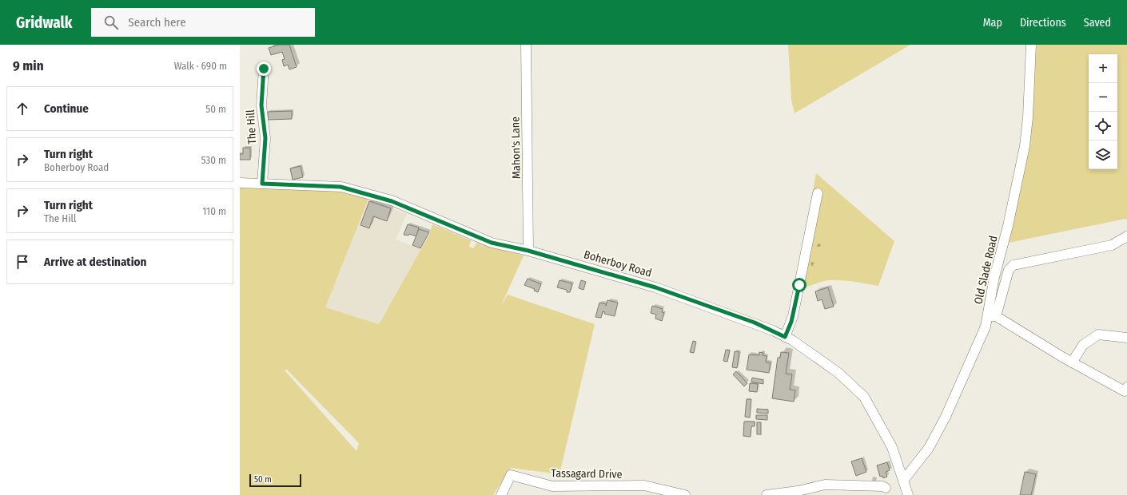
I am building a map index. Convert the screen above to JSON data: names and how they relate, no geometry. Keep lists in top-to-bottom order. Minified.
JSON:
{"streets":{"street":["The Hill","Mahon's Lane","Boherboy Road","Old Slade Road","Tassagard Drive"]},"crossings":[["The Hill","Boherboy Road"],["Mahon's Lane","Boherboy Road"],["Boherboy Road","Old Slade Road"]],"scale_bar":"50 m","page":{"header":"Gridwalk","search":"Search here","nav":["Map","Directions","Saved"],"heading":["9 min","Walk · 690 m"],"map_buttons":["+","−"],"list":[["Continue","50 m"],["Turn right","Boherboy Road","530 m"],["Turn right","The Hill","110 m"],"Arrive at destination"],"scale":"50 m"}}
